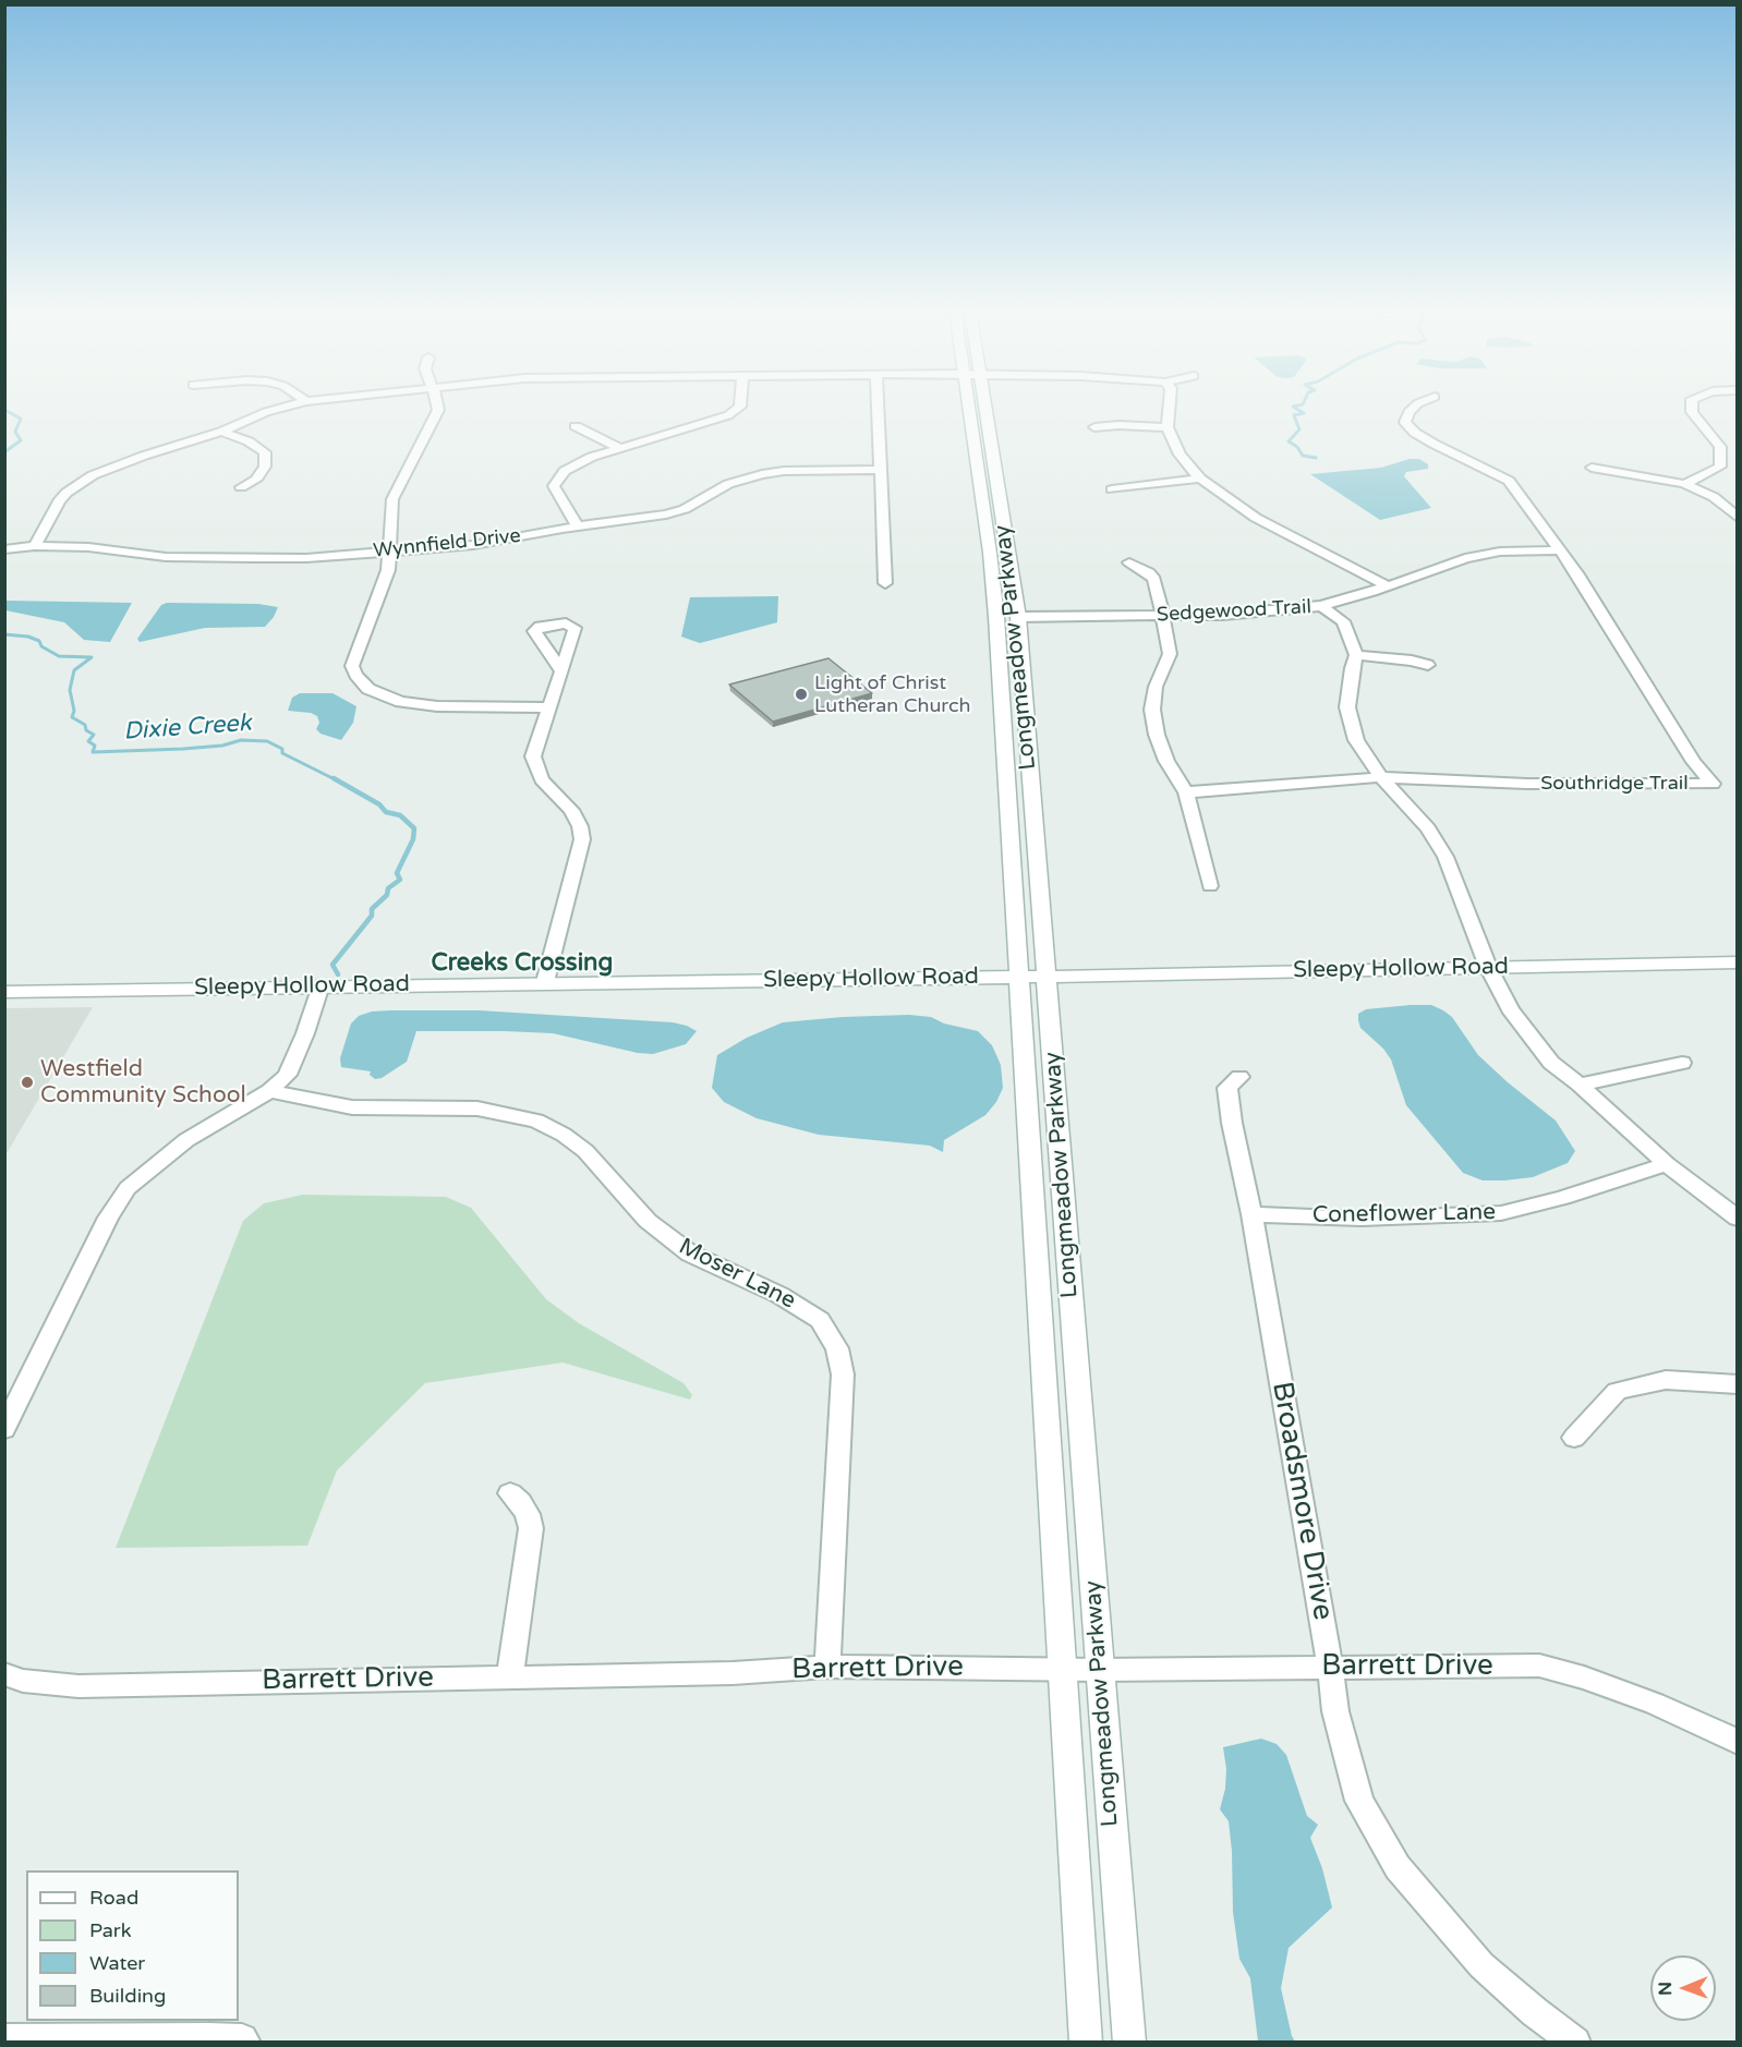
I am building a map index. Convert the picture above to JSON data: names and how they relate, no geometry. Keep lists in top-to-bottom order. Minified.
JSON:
{"streets":{"street":["Wynnfield Drive","Sedgewood Trail","Longmeadow Parkway","Southridge Trail","Sleepy Hollow Road","Coneflower Lane","Moser Lane","Broadsmore Drive","Barrett Drive"]},"crossings":[["Sedgewood Trail","Longmeadow Parkway"],["Sedgewood Trail","Southridge Trail"],["Longmeadow Parkway","Sleepy Hollow Road"],["Longmeadow Parkway","Barrett Drive"],["Coneflower Lane","Broadsmore Drive"],["Moser Lane","Barrett Drive"],["Broadsmore Drive","Barrett Drive"]],"districts":["Creeks Crossing"],"water":["Dixie Creek"],"places":["Light of Christ Lutheran Church","Westfield Community School"],"legend":["Road","Park","Water","Building"],"north":"left"}
